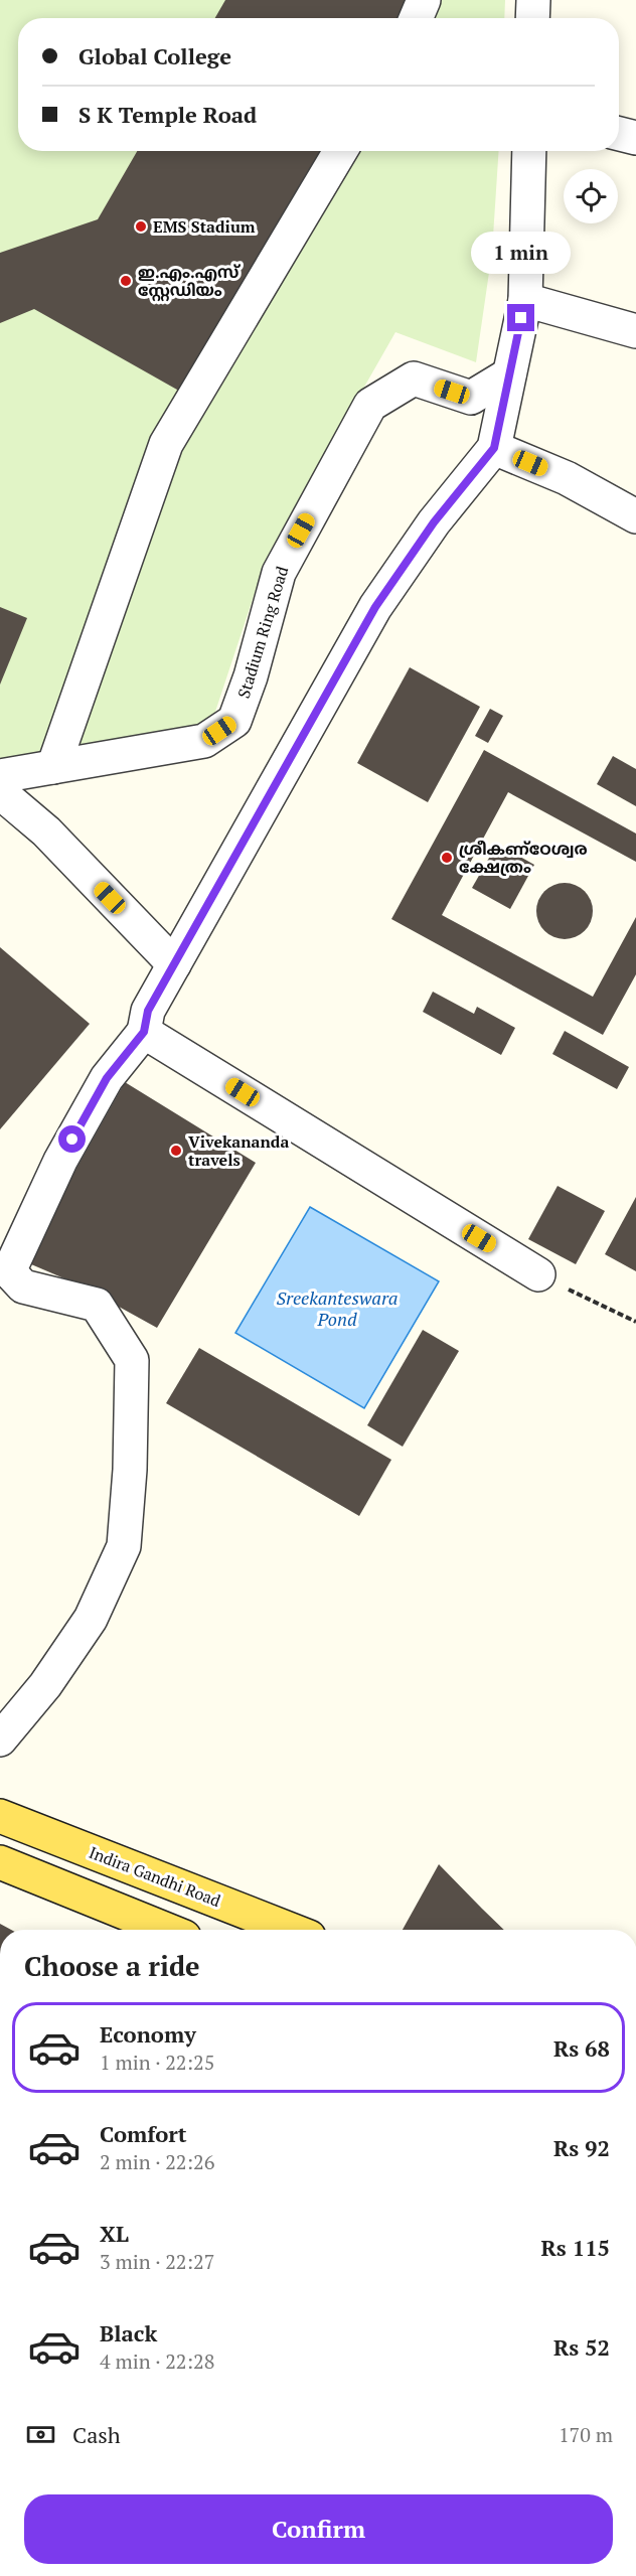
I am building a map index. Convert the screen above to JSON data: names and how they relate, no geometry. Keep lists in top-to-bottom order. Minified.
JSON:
{"streets":{"main road":["Indira Gandhi Road"],"street":["Stadium Ring Road"]},"water":["Sreekanteswara Pond"],"places":["EMS Stadium","ഇ.എം.എസ് സ്റ്റേഡിയം","ശ്രീകണ്ഠേശ്വര ക്ഷേത്രം","Vivekananda travels"],"page":{"banner":["Global College","S K Temple Road"],"bubble":"1 min","heading":"Choose a ride","list":[{"name":"Economy","note":"1 min · 22:25","value":"Rs 68"},{"name":"Comfort","note":"2 min · 22:26","value":"Rs 92"},{"name":"XL","note":"3 min · 22:27","value":"Rs 115"},{"name":"Black","note":"4 min · 22:28","value":"Rs 52"}],"pay":["Cash","170 m"],"buttons":"Confirm"}}
